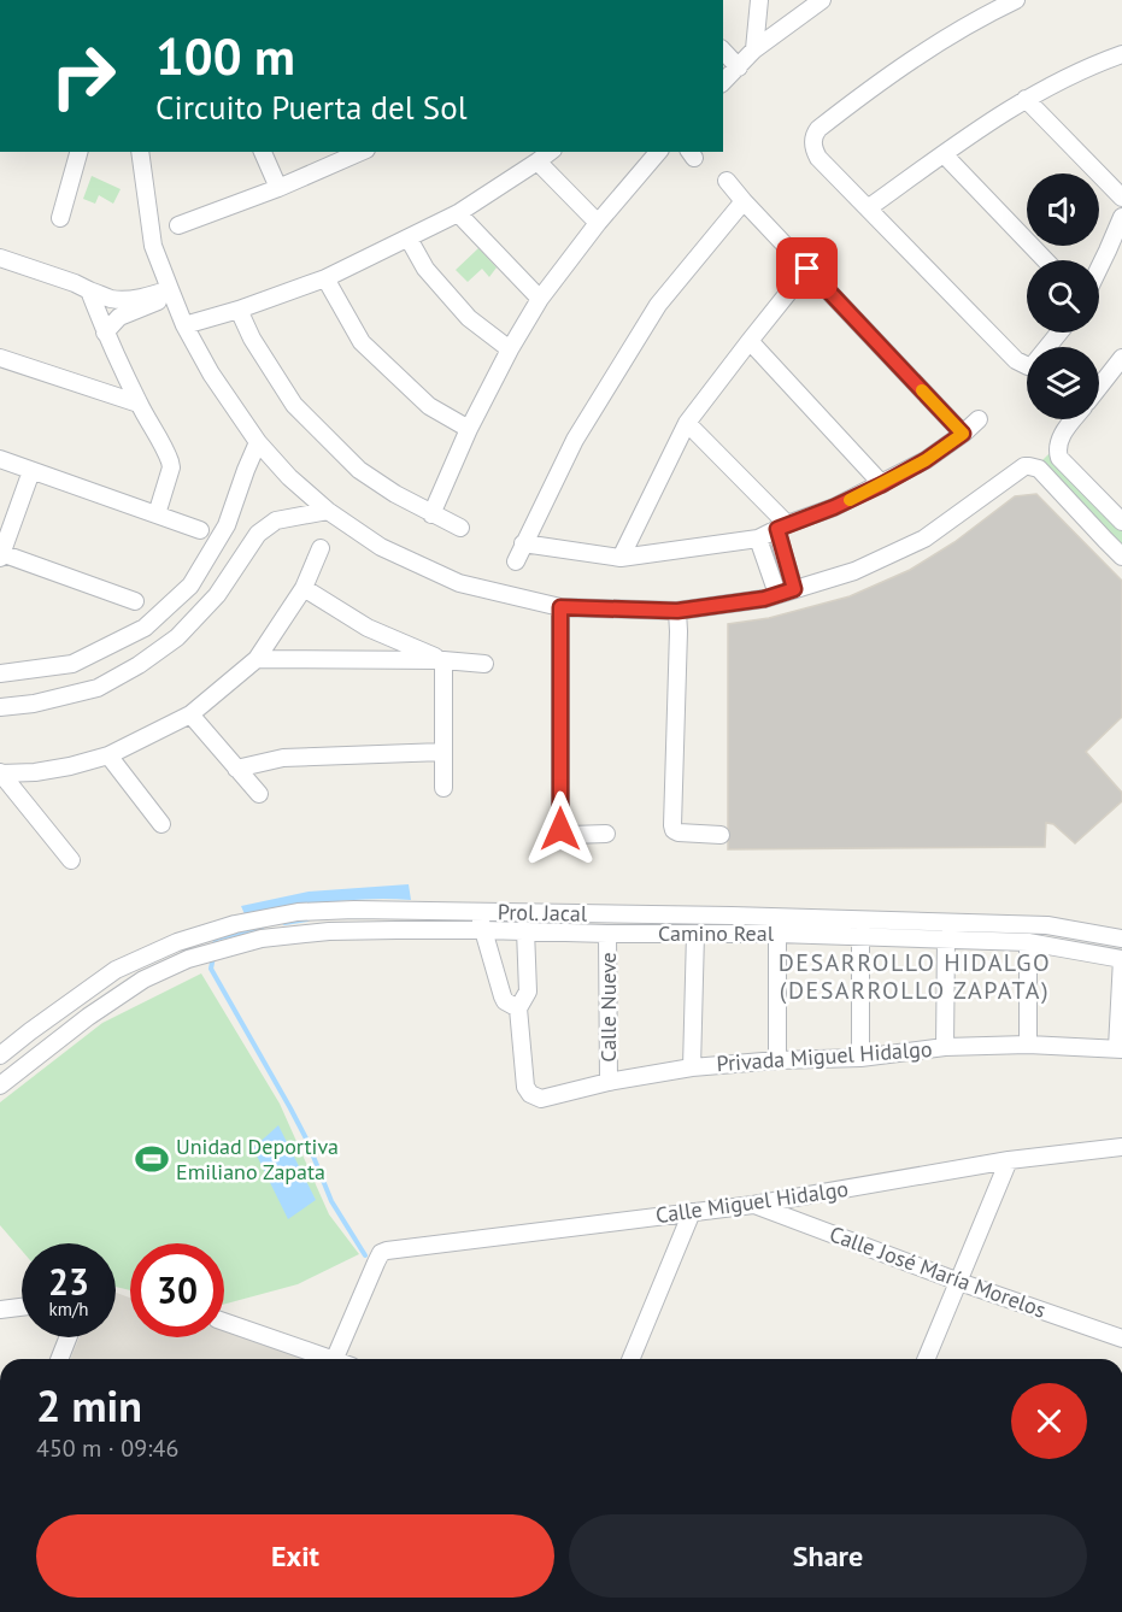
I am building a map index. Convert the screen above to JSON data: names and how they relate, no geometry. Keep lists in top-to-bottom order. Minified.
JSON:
{"streets":{"street":["Prol. Jacal","Camino Real","Calle Nueve","Privada Miguel Hidalgo","Calle Miguel Hidalgo","Calle José María Morelos"]},"crossings":[["Prol. Jacal","Camino Real"],["Camino Real","Calle Nueve"],["Calle Nueve","Privada Miguel Hidalgo"],["Calle Miguel Hidalgo","Calle José María Morelos"]],"districts":["DESARROLLO HIDALGO (DESARROLLO ZAPATA)"],"places":{"sports":["Unidad Deportiva Emiliano Zapata"]},"page":{"turn":["100 m","Circuito Puerta del Sol"],"speed":"23 km/h","limit":"30","heading":["2 min","450 m · 09:46"],"buttons":["Exit","Share"]}}
